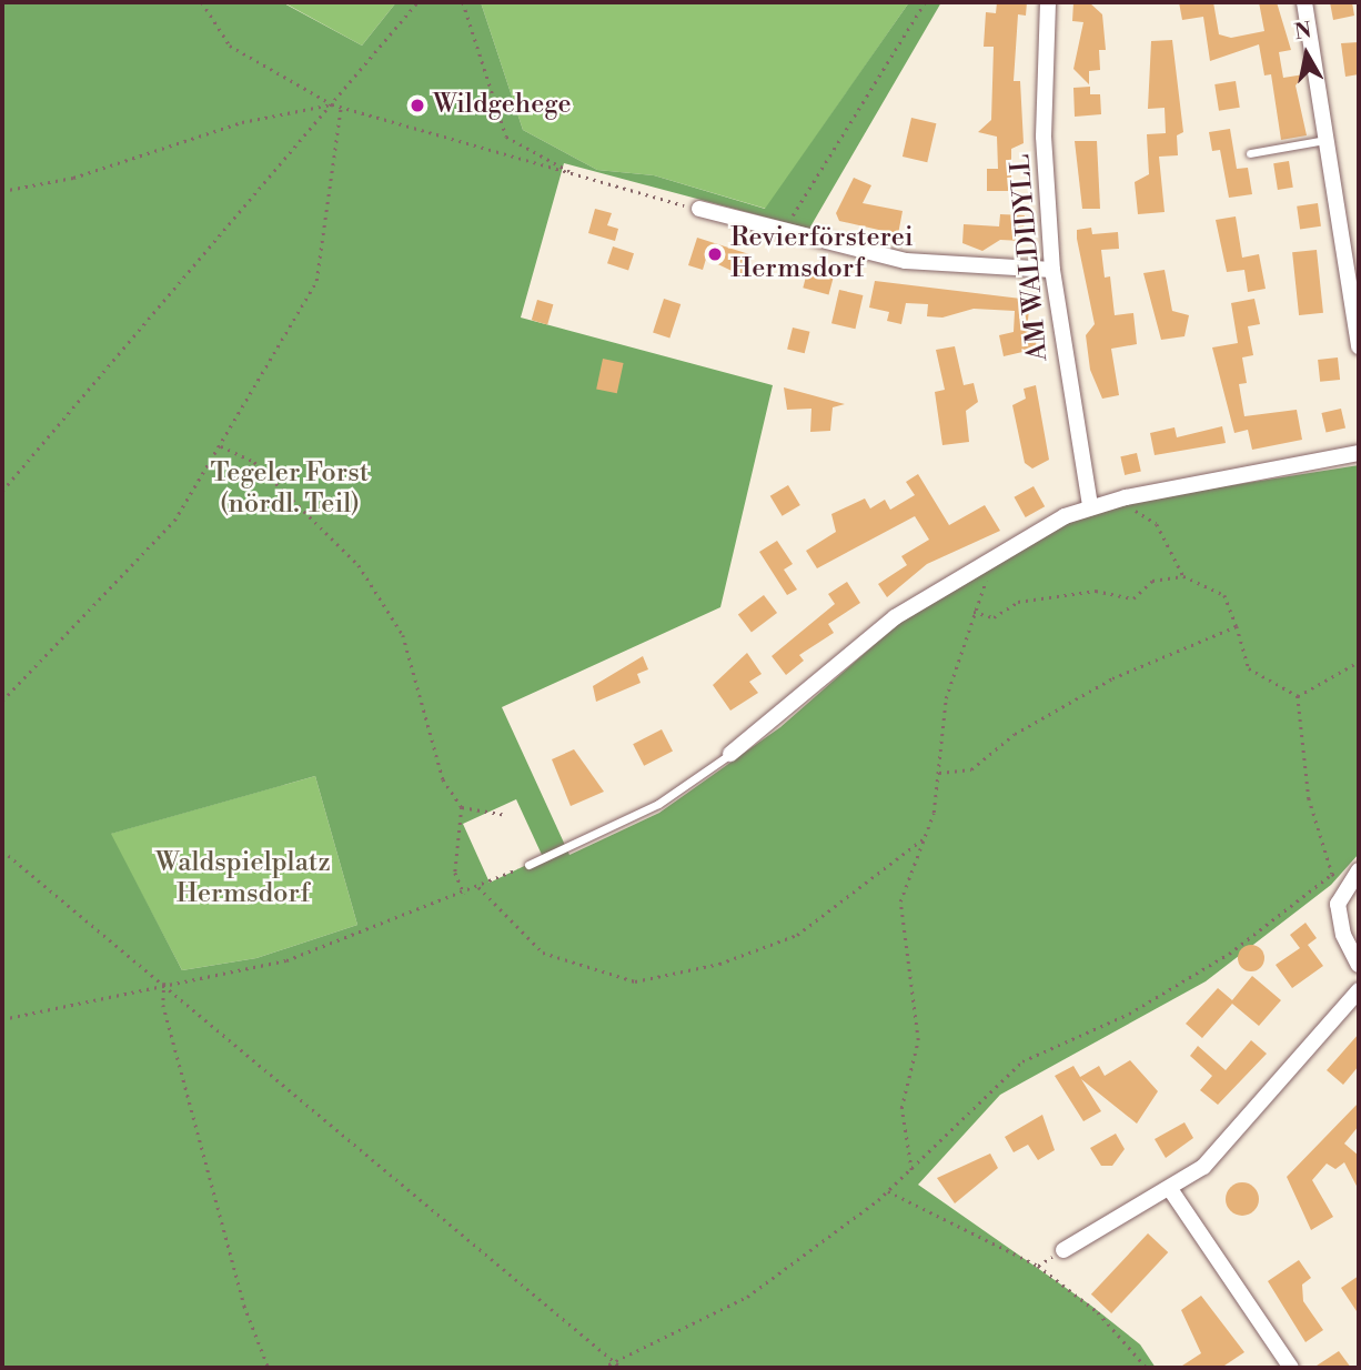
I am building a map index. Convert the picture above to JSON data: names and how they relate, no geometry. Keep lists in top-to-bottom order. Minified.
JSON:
{"streets":{"street":["AM WALDIDYLL"]},"parks":["Tegeler Forst (nördl. Teil)","Waldspielplatz Hermsdorf"],"places":["Wildgehege","Revierförsterei Hermsdorf"],"north":"top"}
